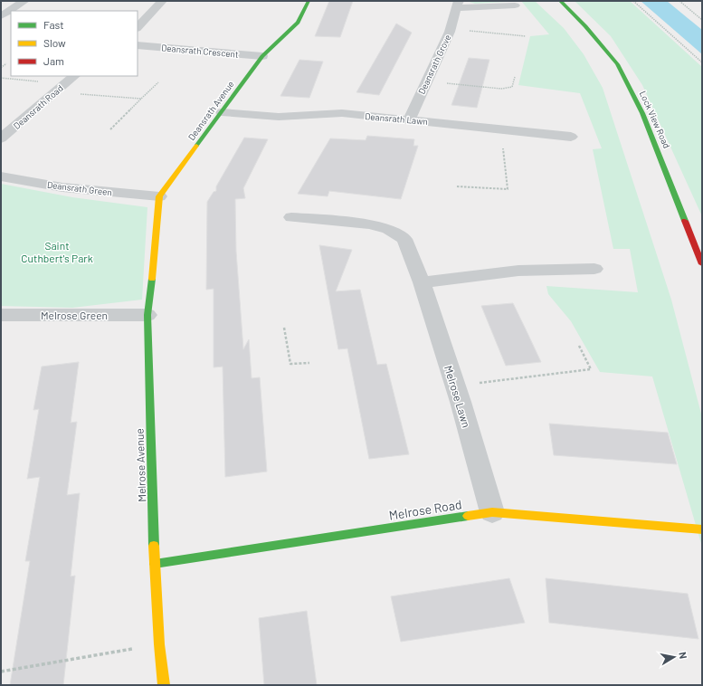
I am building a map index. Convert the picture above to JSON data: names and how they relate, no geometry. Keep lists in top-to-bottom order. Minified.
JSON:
{"streets":{"street":["Deansrath Crescent","Deansrath Grove","Deansrath Road","Deansrath Avenue","Deansrath Lawn","Lock View Road","Deansrath Green","Melrose Green","Melrose Lawn","Melrose Avenue","Melrose Road"]},"crossings":[["Deansrath Crescent","Deansrath Avenue"],["Deansrath Grove","Deansrath Lawn"],["Deansrath Avenue","Deansrath Lawn"],["Deansrath Avenue","Deansrath Green"],["Deansrath Avenue","Melrose Avenue"],["Deansrath Green","Melrose Avenue"],["Melrose Green","Melrose Avenue"],["Melrose Lawn","Melrose Road"],["Melrose Avenue","Melrose Road"]],"parks":["Saint Cuthbert's Park"],"legend":["Fast","Slow","Jam"],"north":"right"}
